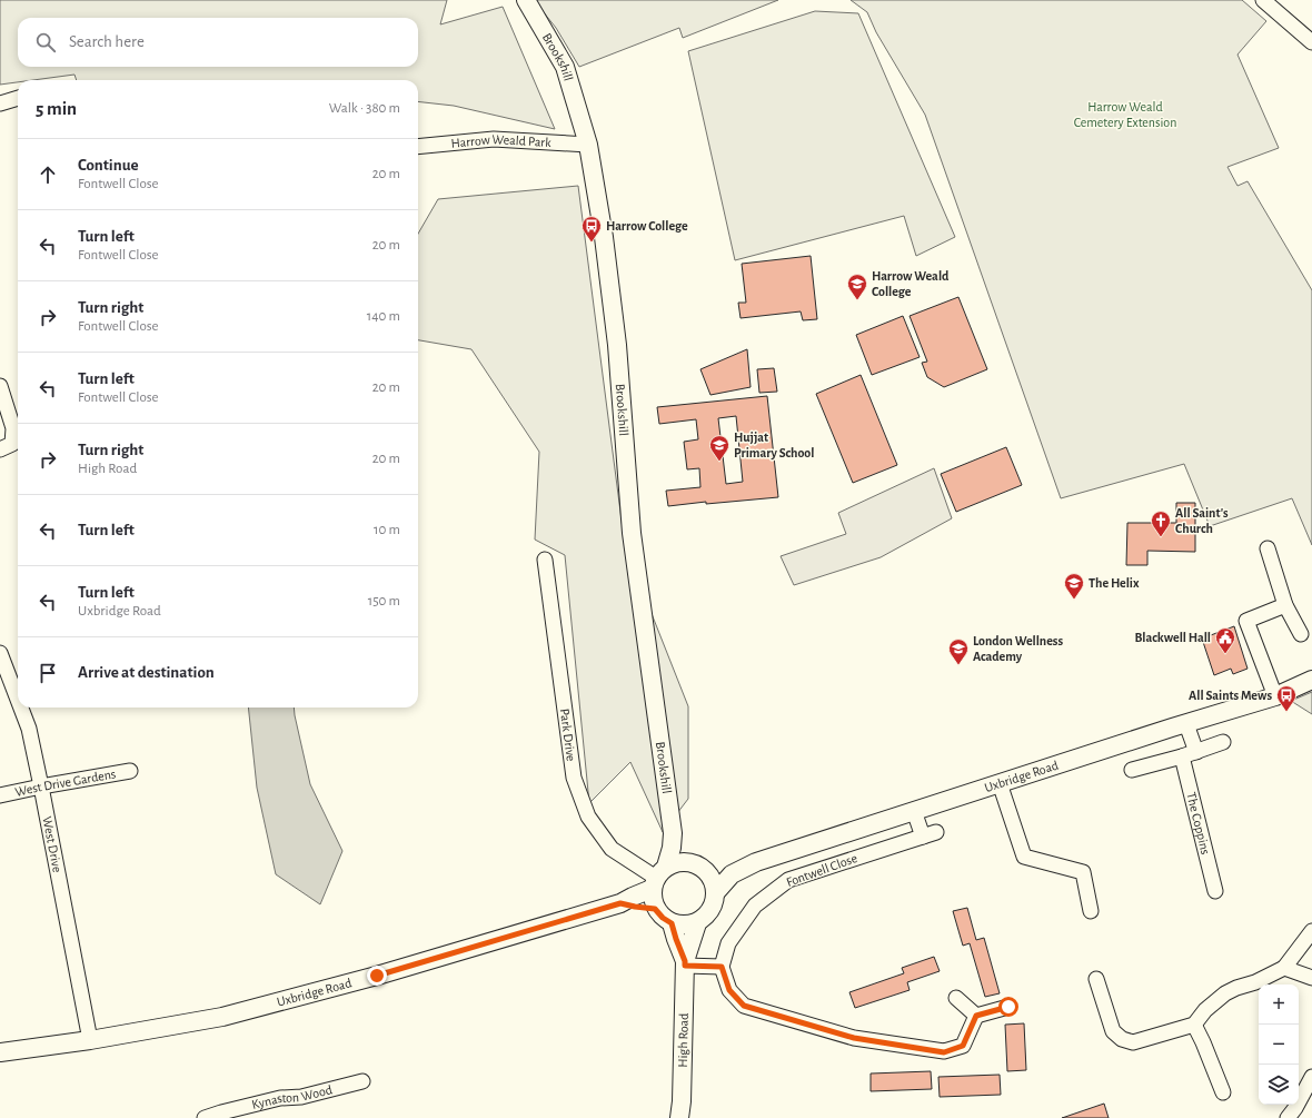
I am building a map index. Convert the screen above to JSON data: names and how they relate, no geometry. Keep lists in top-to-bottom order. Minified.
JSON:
{"streets":{"main road":["Brookshill","Uxbridge Road","High Road"],"street":["Harrow Weald Park","Park Drive","West Drive Gardens","The Coppins","West Drive","Fontwell Close","Kynaston Wood"]},"crossings":[["Brookshill","Harrow Weald Park"],["Brookshill","Park Drive"],["Brookshill","Uxbridge Road"],["Brookshill","High Road"],["Park Drive","Uxbridge Road"],["Park Drive","High Road"],["Uxbridge Road","The Coppins"],["Uxbridge Road","West Drive"],["Uxbridge Road","High Road"],["West Drive Gardens","West Drive"]],"parks":["Harrow Weald Cemetery Extension"],"places":{"bus stop":["Harrow College","All Saints Mews"],"school or university":["Harrow Weald College","Hujjat Primary School","The Helix","London Wellness Academy"],"church":["All Saint's Church"],"public building":["Blackwell Hall"]},"page":{"search":"Search here","heading":["5 min","Walk · 380 m"],"list":[["Continue","Fontwell Close","20 m"],["Turn left","Fontwell Close","20 m"],["Turn right","Fontwell Close","140 m"],["Turn left","Fontwell Close","20 m"],["Turn right","High Road","20 m"],["Turn left","10 m"],["Turn left","Uxbridge Road","150 m"],"Arrive at destination"],"map_buttons":["+","−"]}}
